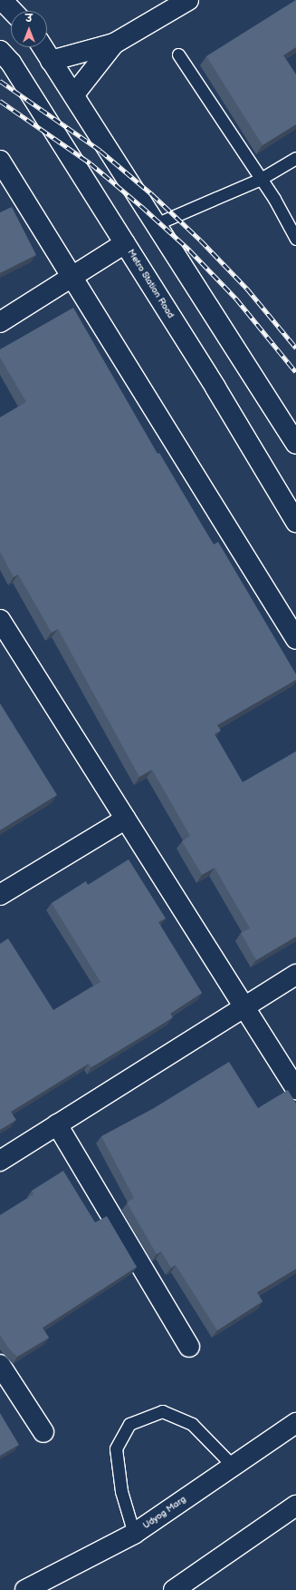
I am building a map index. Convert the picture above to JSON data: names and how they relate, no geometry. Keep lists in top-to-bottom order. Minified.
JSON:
{"streets":{"street":["Metro Station Road","Udyog Marg"]},"north":"top"}
